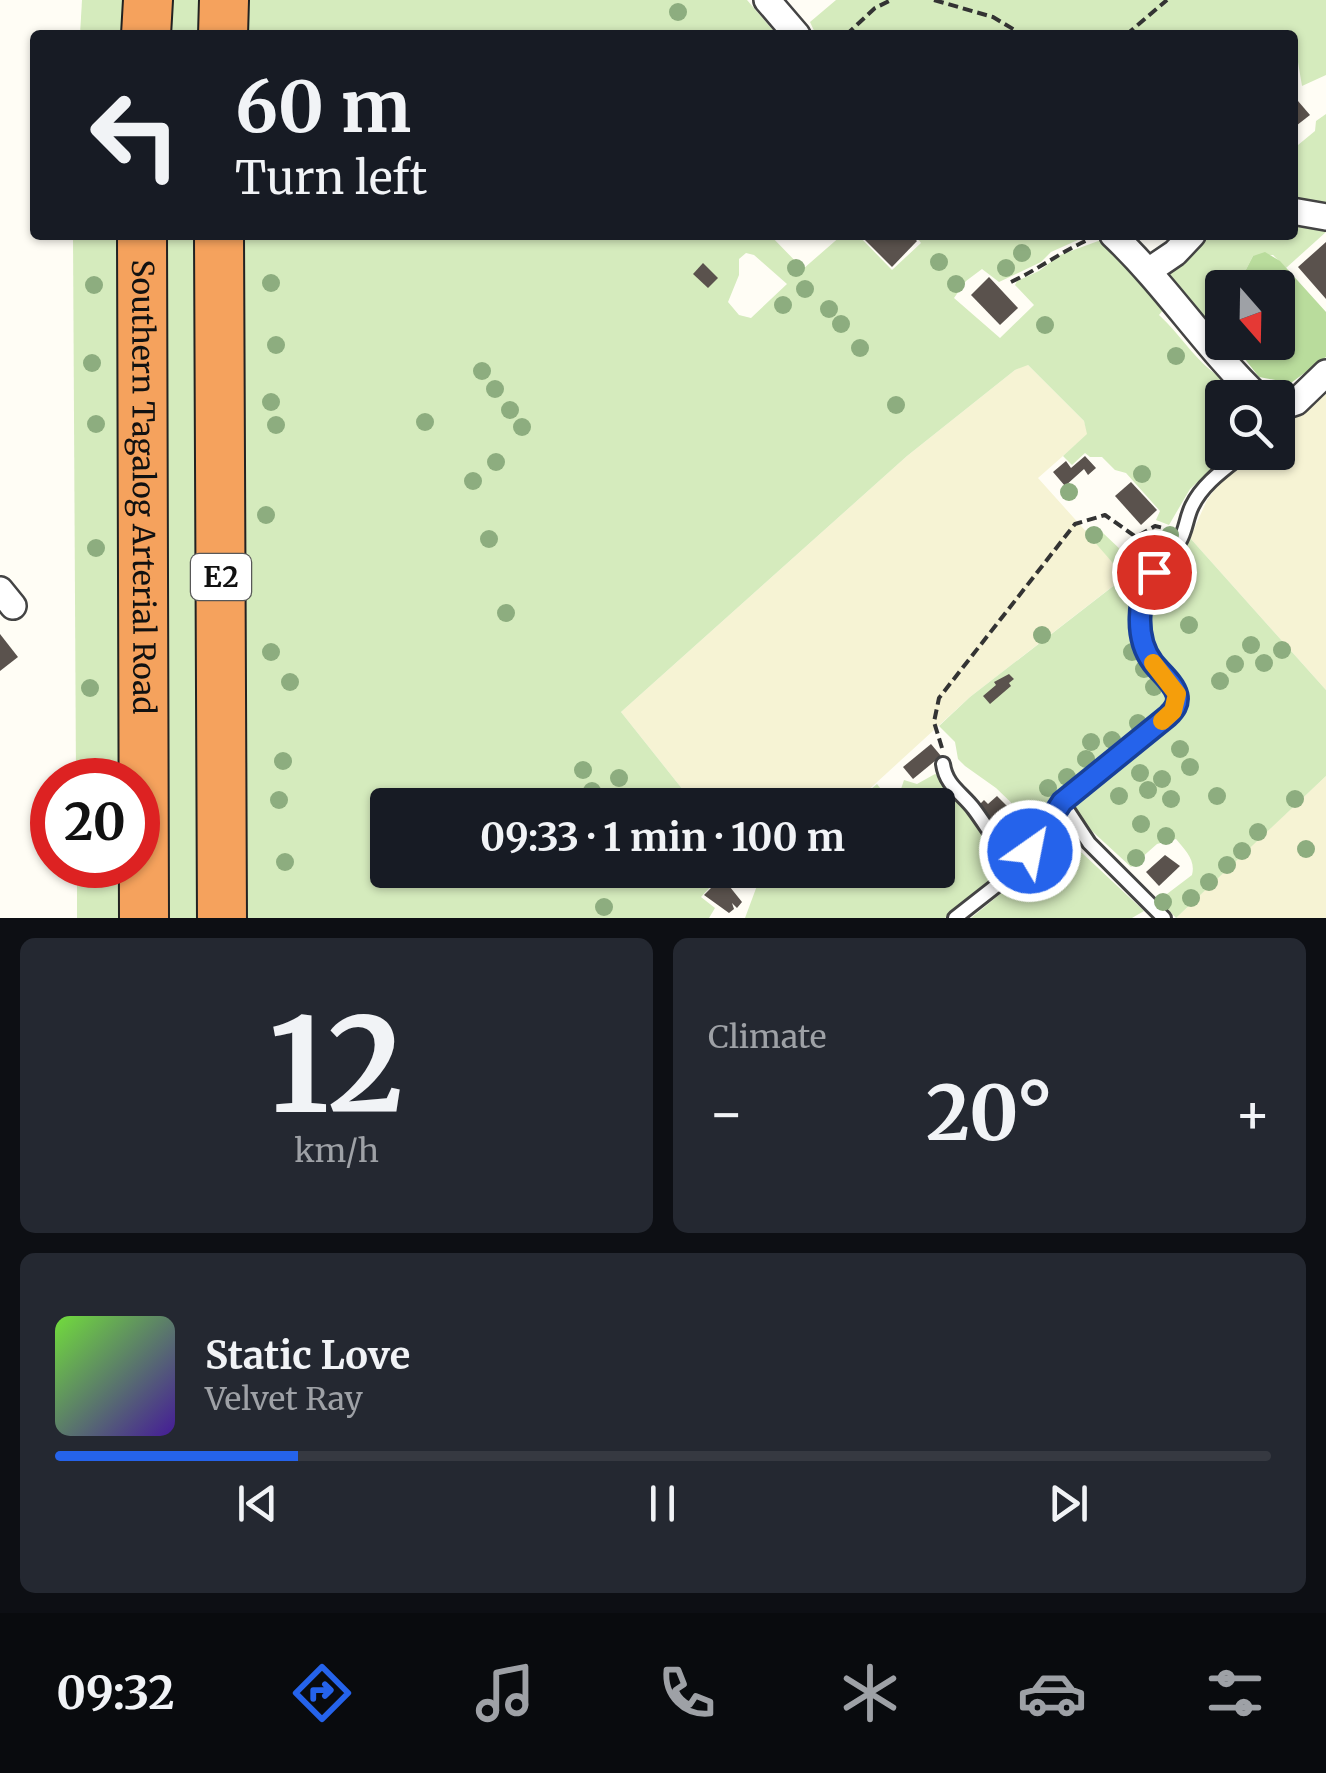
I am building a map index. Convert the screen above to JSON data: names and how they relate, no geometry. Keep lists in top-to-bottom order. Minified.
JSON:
{"streets":{"highway":["Southern Tagalog Arterial Road","E2"]},"north":"bottom","page":{"turn":["60 m","Turn left"],"limit":"20","trip":"09:33 · 1 min · 100 m","tile":[["12","km/h"],"Climate"],"heat":["−","20°","+"],"song":["Static Love","Velvet Ray"],"tabs":"09:32"}}
